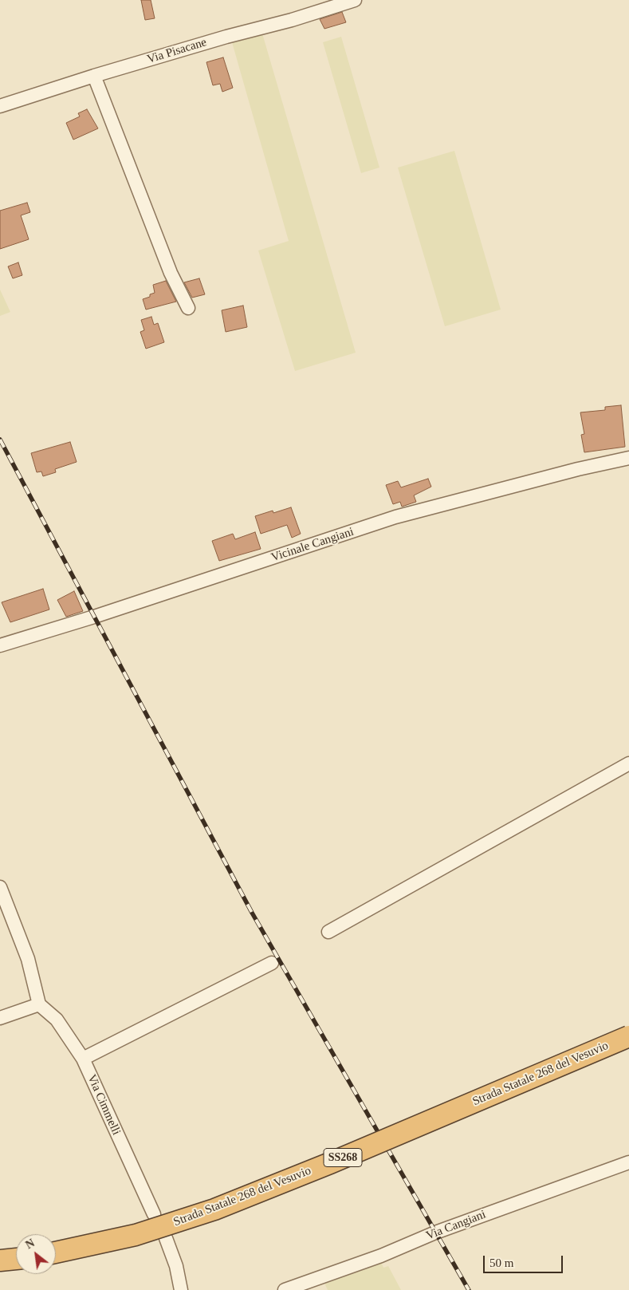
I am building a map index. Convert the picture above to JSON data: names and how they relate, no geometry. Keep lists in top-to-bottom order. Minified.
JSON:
{"streets":{"highway":["Strada Statale 268 del Vesuvio","SS268"],"street":["Via Pisacane","Vicinale Cangiani","Via Cimmelli","Via Cangiani"]},"scale_bar":"50 m","north":"top left"}
